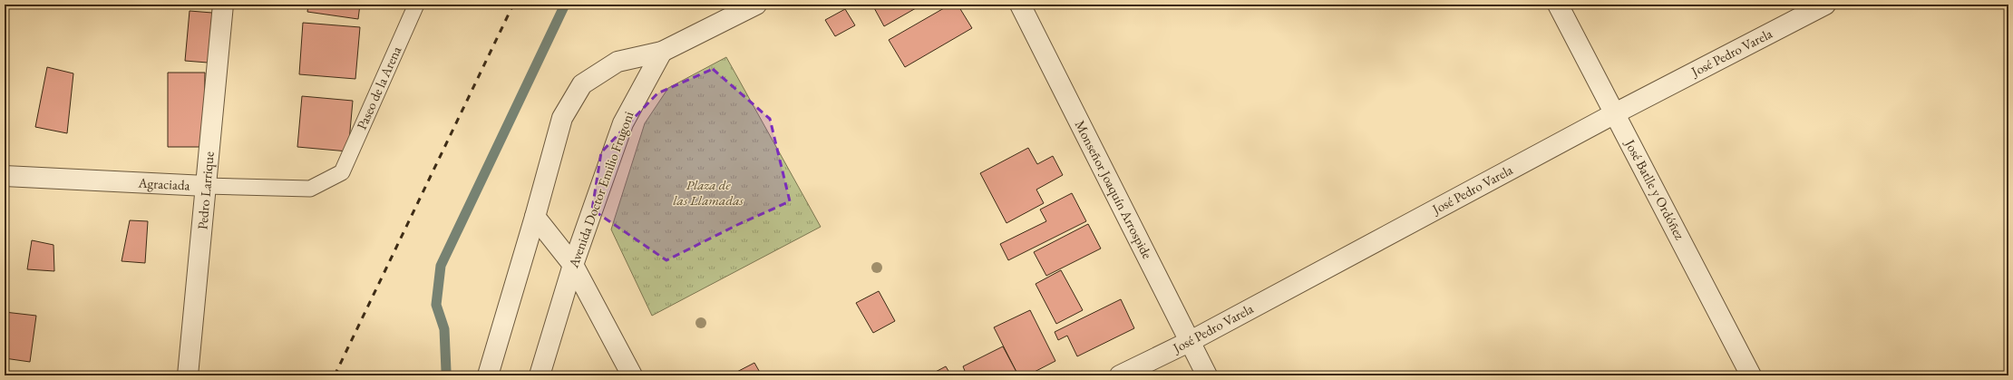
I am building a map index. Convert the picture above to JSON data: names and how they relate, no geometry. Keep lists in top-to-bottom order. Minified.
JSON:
{"streets":{"street":["José Pedro Varela","Agraciada","Avenida Doctor Emilio Frugoni","Monseñor Joaquín Arrospide","José Batlle y Ordóñez","Pedro Larrique"],"lane":["Paseo de la Arena"]},"crossings":[["José Pedro Varela","Monseñor Joaquín Arrospide"],["José Pedro Varela","José Batlle y Ordóñez"],["Paseo de la Arena","Agraciada"],["Agraciada","Pedro Larrique"]],"parks":["Plaza de las Llamadas"]}
